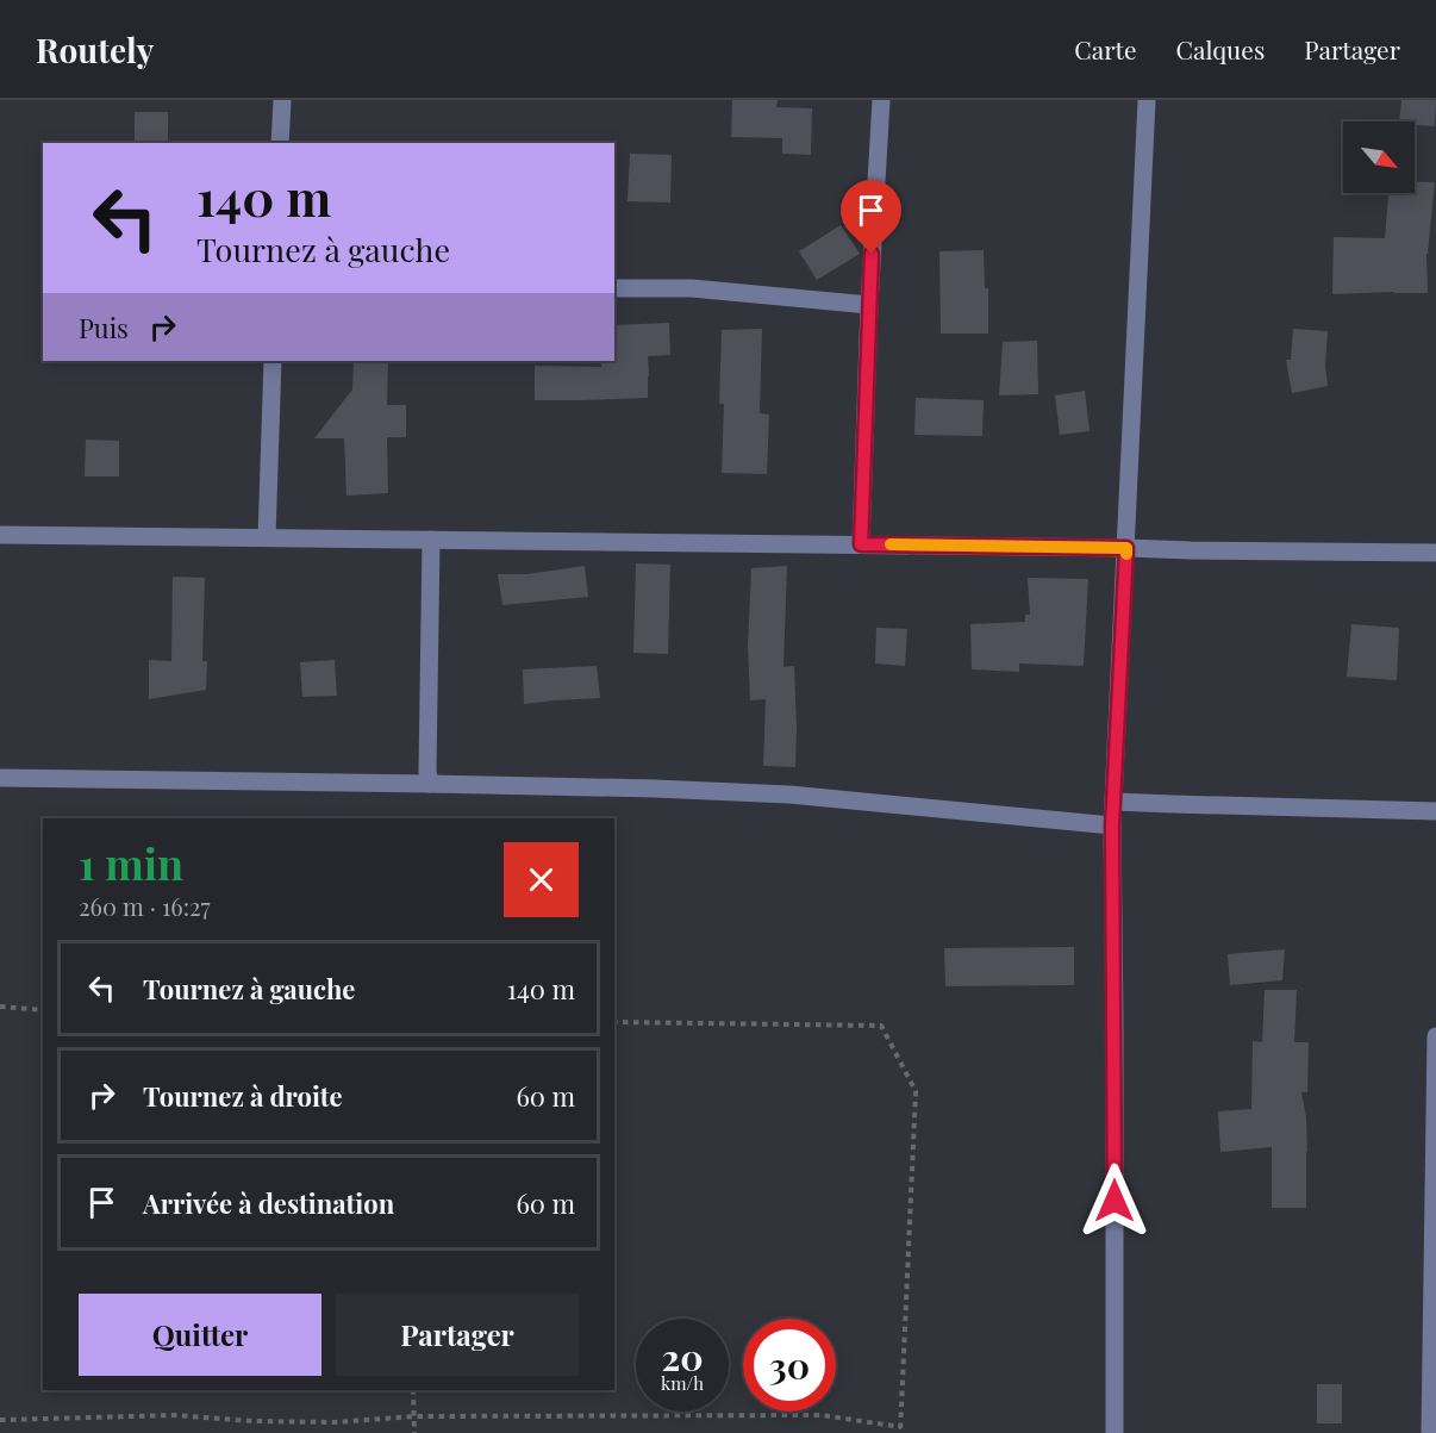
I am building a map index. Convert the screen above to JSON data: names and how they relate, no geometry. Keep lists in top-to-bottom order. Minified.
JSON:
{"north":"bottom right","page":{"header":"Routely","nav":["Carte","Calques","Partager"],"turn":["140 m","Tournez à gauche"],"then":"Puis","heading":["1 min","260 m · 16:27"],"list":[{"name":"Tournez à gauche","value":"140 m"},{"name":"Tournez à droite","value":"60 m"},{"name":"Arrivée à destination","value":"60 m"}],"buttons":["Quitter","Partager"],"speed":"20 km/h","limit":"30"}}
